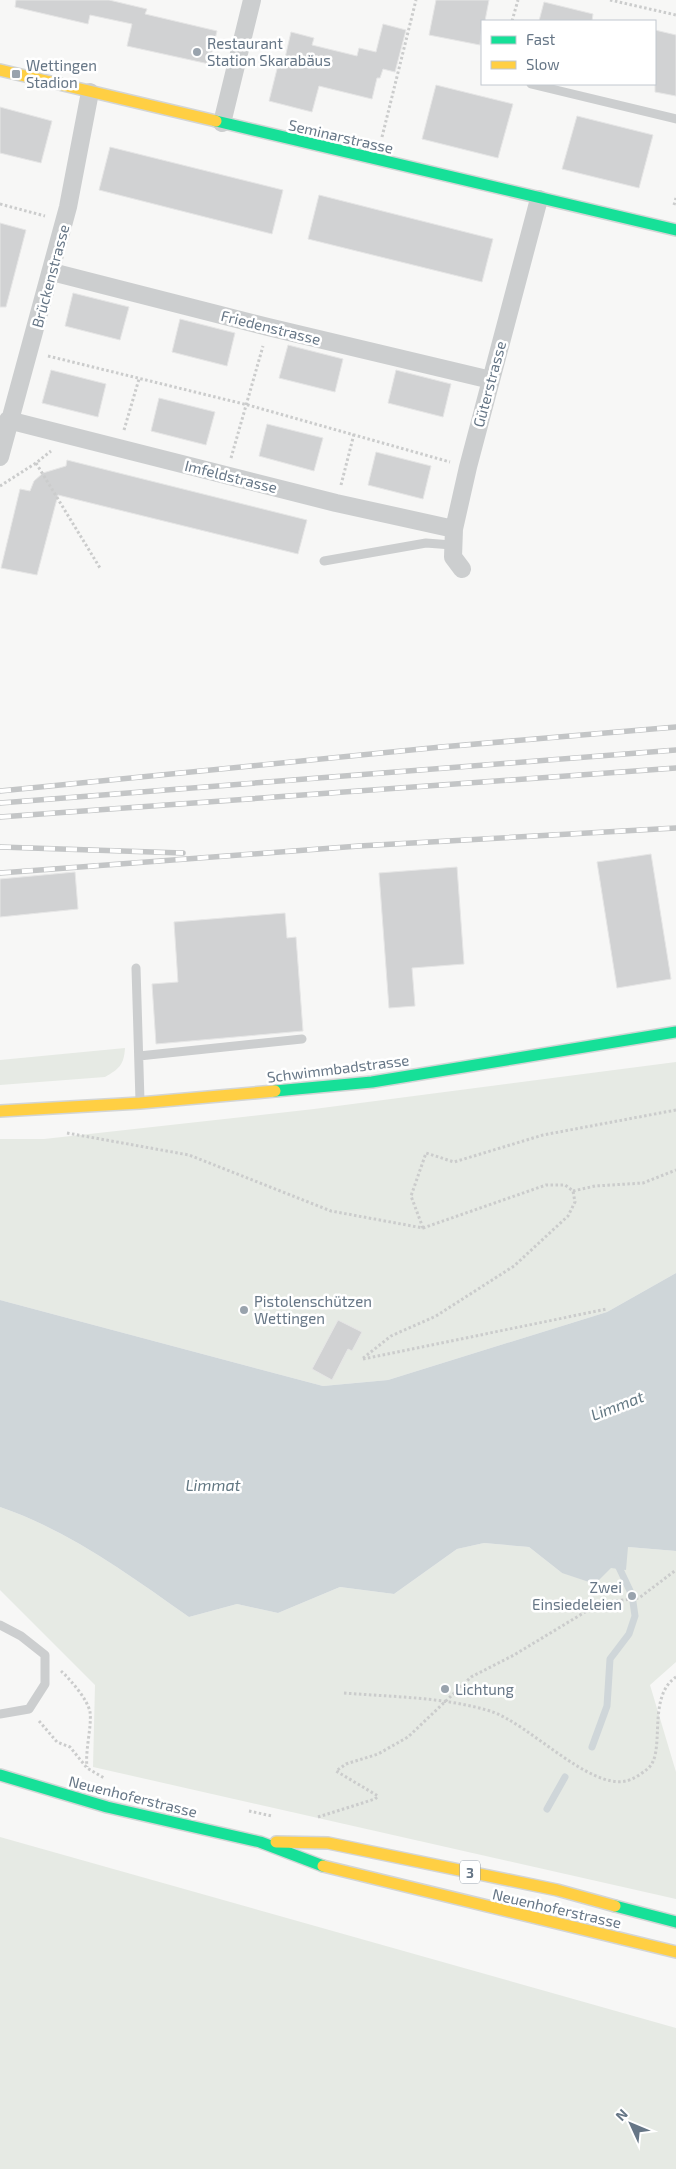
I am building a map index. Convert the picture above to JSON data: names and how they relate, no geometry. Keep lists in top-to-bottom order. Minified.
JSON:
{"streets":{"main road":["Seminarstrasse","Schwimmbadstrasse","Neuenhoferstrasse","3"],"street":["Brückenstrasse","Friedenstrasse","Güterstrasse","Imfeldstrasse"]},"crossings":[["Seminarstrasse","Brückenstrasse"],["Seminarstrasse","Güterstrasse"],["Brückenstrasse","Friedenstrasse"],["Brückenstrasse","Imfeldstrasse"],["Friedenstrasse","Güterstrasse"],["Güterstrasse","Imfeldstrasse"]],"water":["Limmat"],"places":{"other":["Restaurant Station Skarabäus","Pistolenschützen Wettingen","Zwei Einsiedeleien","Lichtung"],"transit":["Wettingen Stadion"]},"legend":["Fast","Slow"],"north":"top left"}
